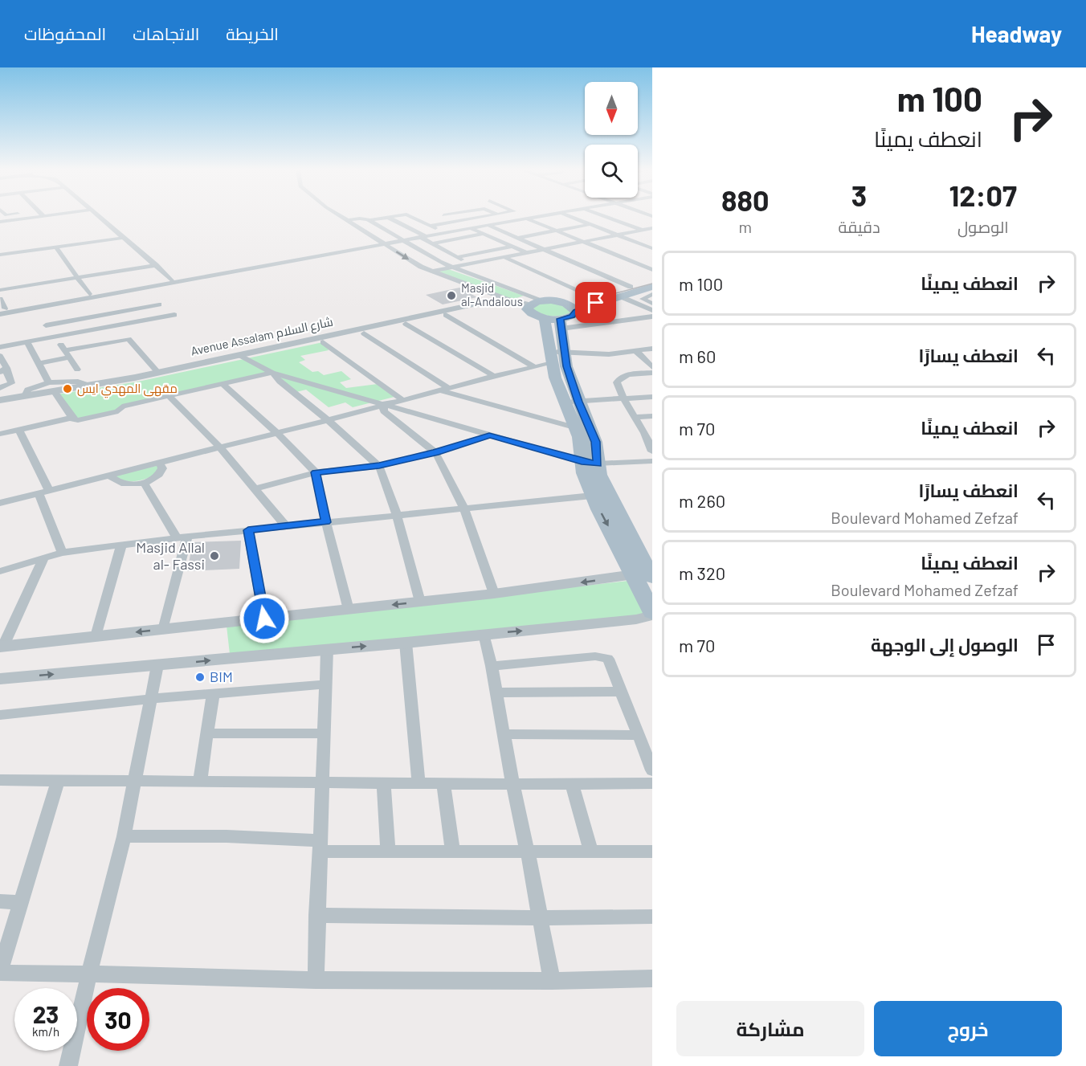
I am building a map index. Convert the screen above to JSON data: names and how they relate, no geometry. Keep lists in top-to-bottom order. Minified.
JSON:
{"streets":{"street":["Avenue Assalam شارع السلام"]},"places":["Masjid al-Andalous","مقهى المهدي ايس","Masjid Allal al- Fassi","BIM"],"north":"bottom","page":{"header":"Headway","nav":["الخريطة","الاتجاهات","المحفوظات"],"turn":["100 m","انعطف يمينًا"],"eta":["12:07","الوصول","3","دقيقة","880","m"],"list":[{"name":"انعطف يمينًا","value":"100 m"},{"name":"انعطف يسارًا","value":"60 m"},{"name":"انعطف يمينًا","value":"70 m"},{"name":"انعطف يسارًا","note":"Boulevard Mohamed Zefzaf","value":"260 m"},{"name":"انعطف يمينًا","note":"Boulevard Mohamed Zefzaf","value":"320 m"},{"name":"الوصول إلى الوجهة","value":"70 m"}],"speed":"23 km/h","limit":"30","buttons":["خروج","مشاركة"]}}
